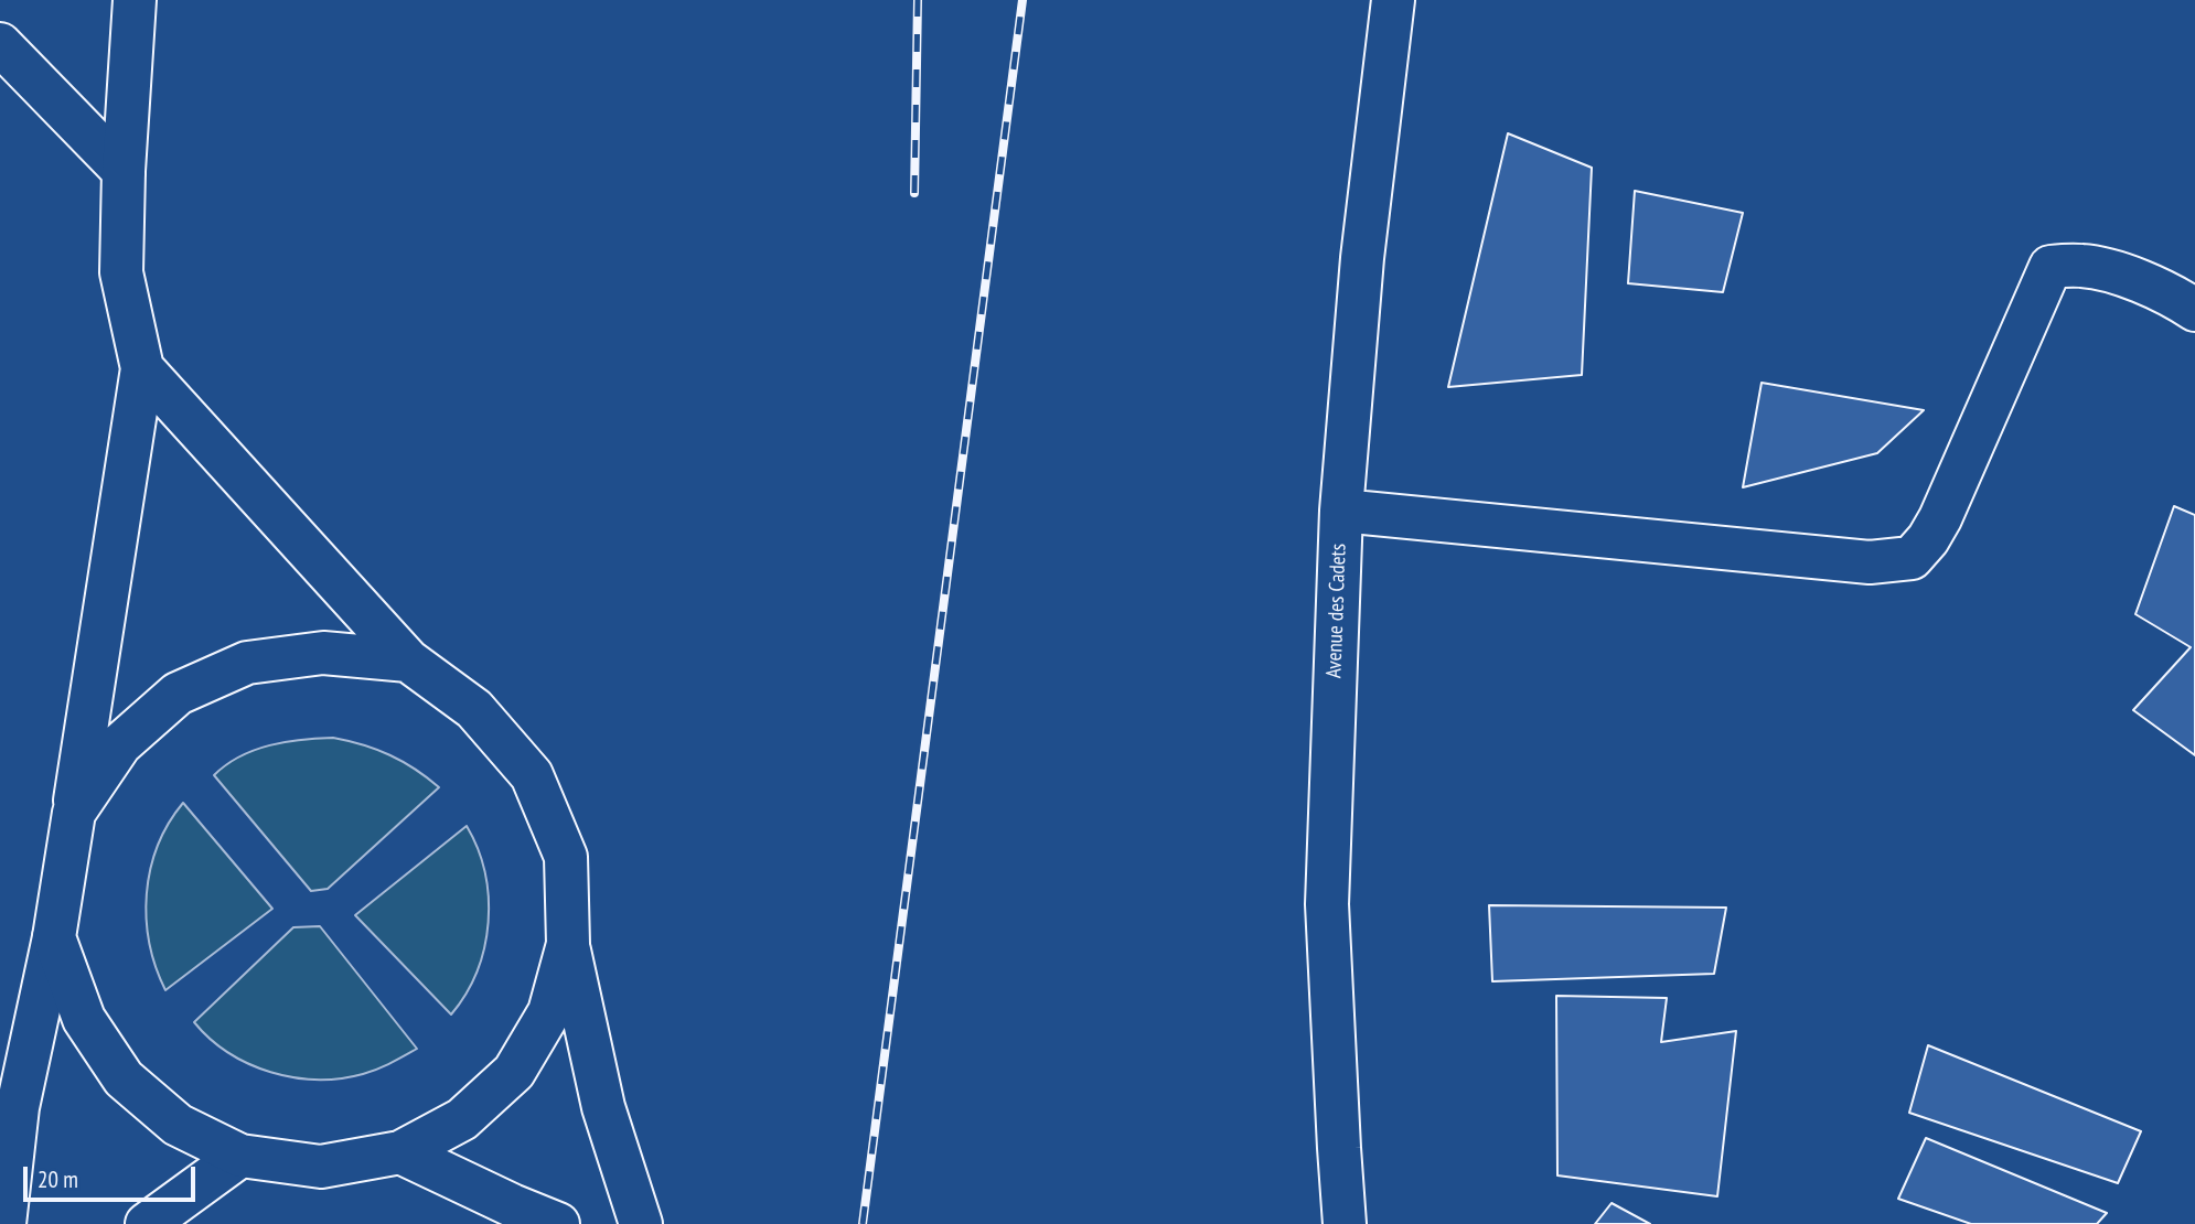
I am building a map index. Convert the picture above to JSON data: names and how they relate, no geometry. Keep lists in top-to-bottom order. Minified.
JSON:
{"streets":{"main road":["Avenue des Cadets"]},"scale_bar":"20 m"}
